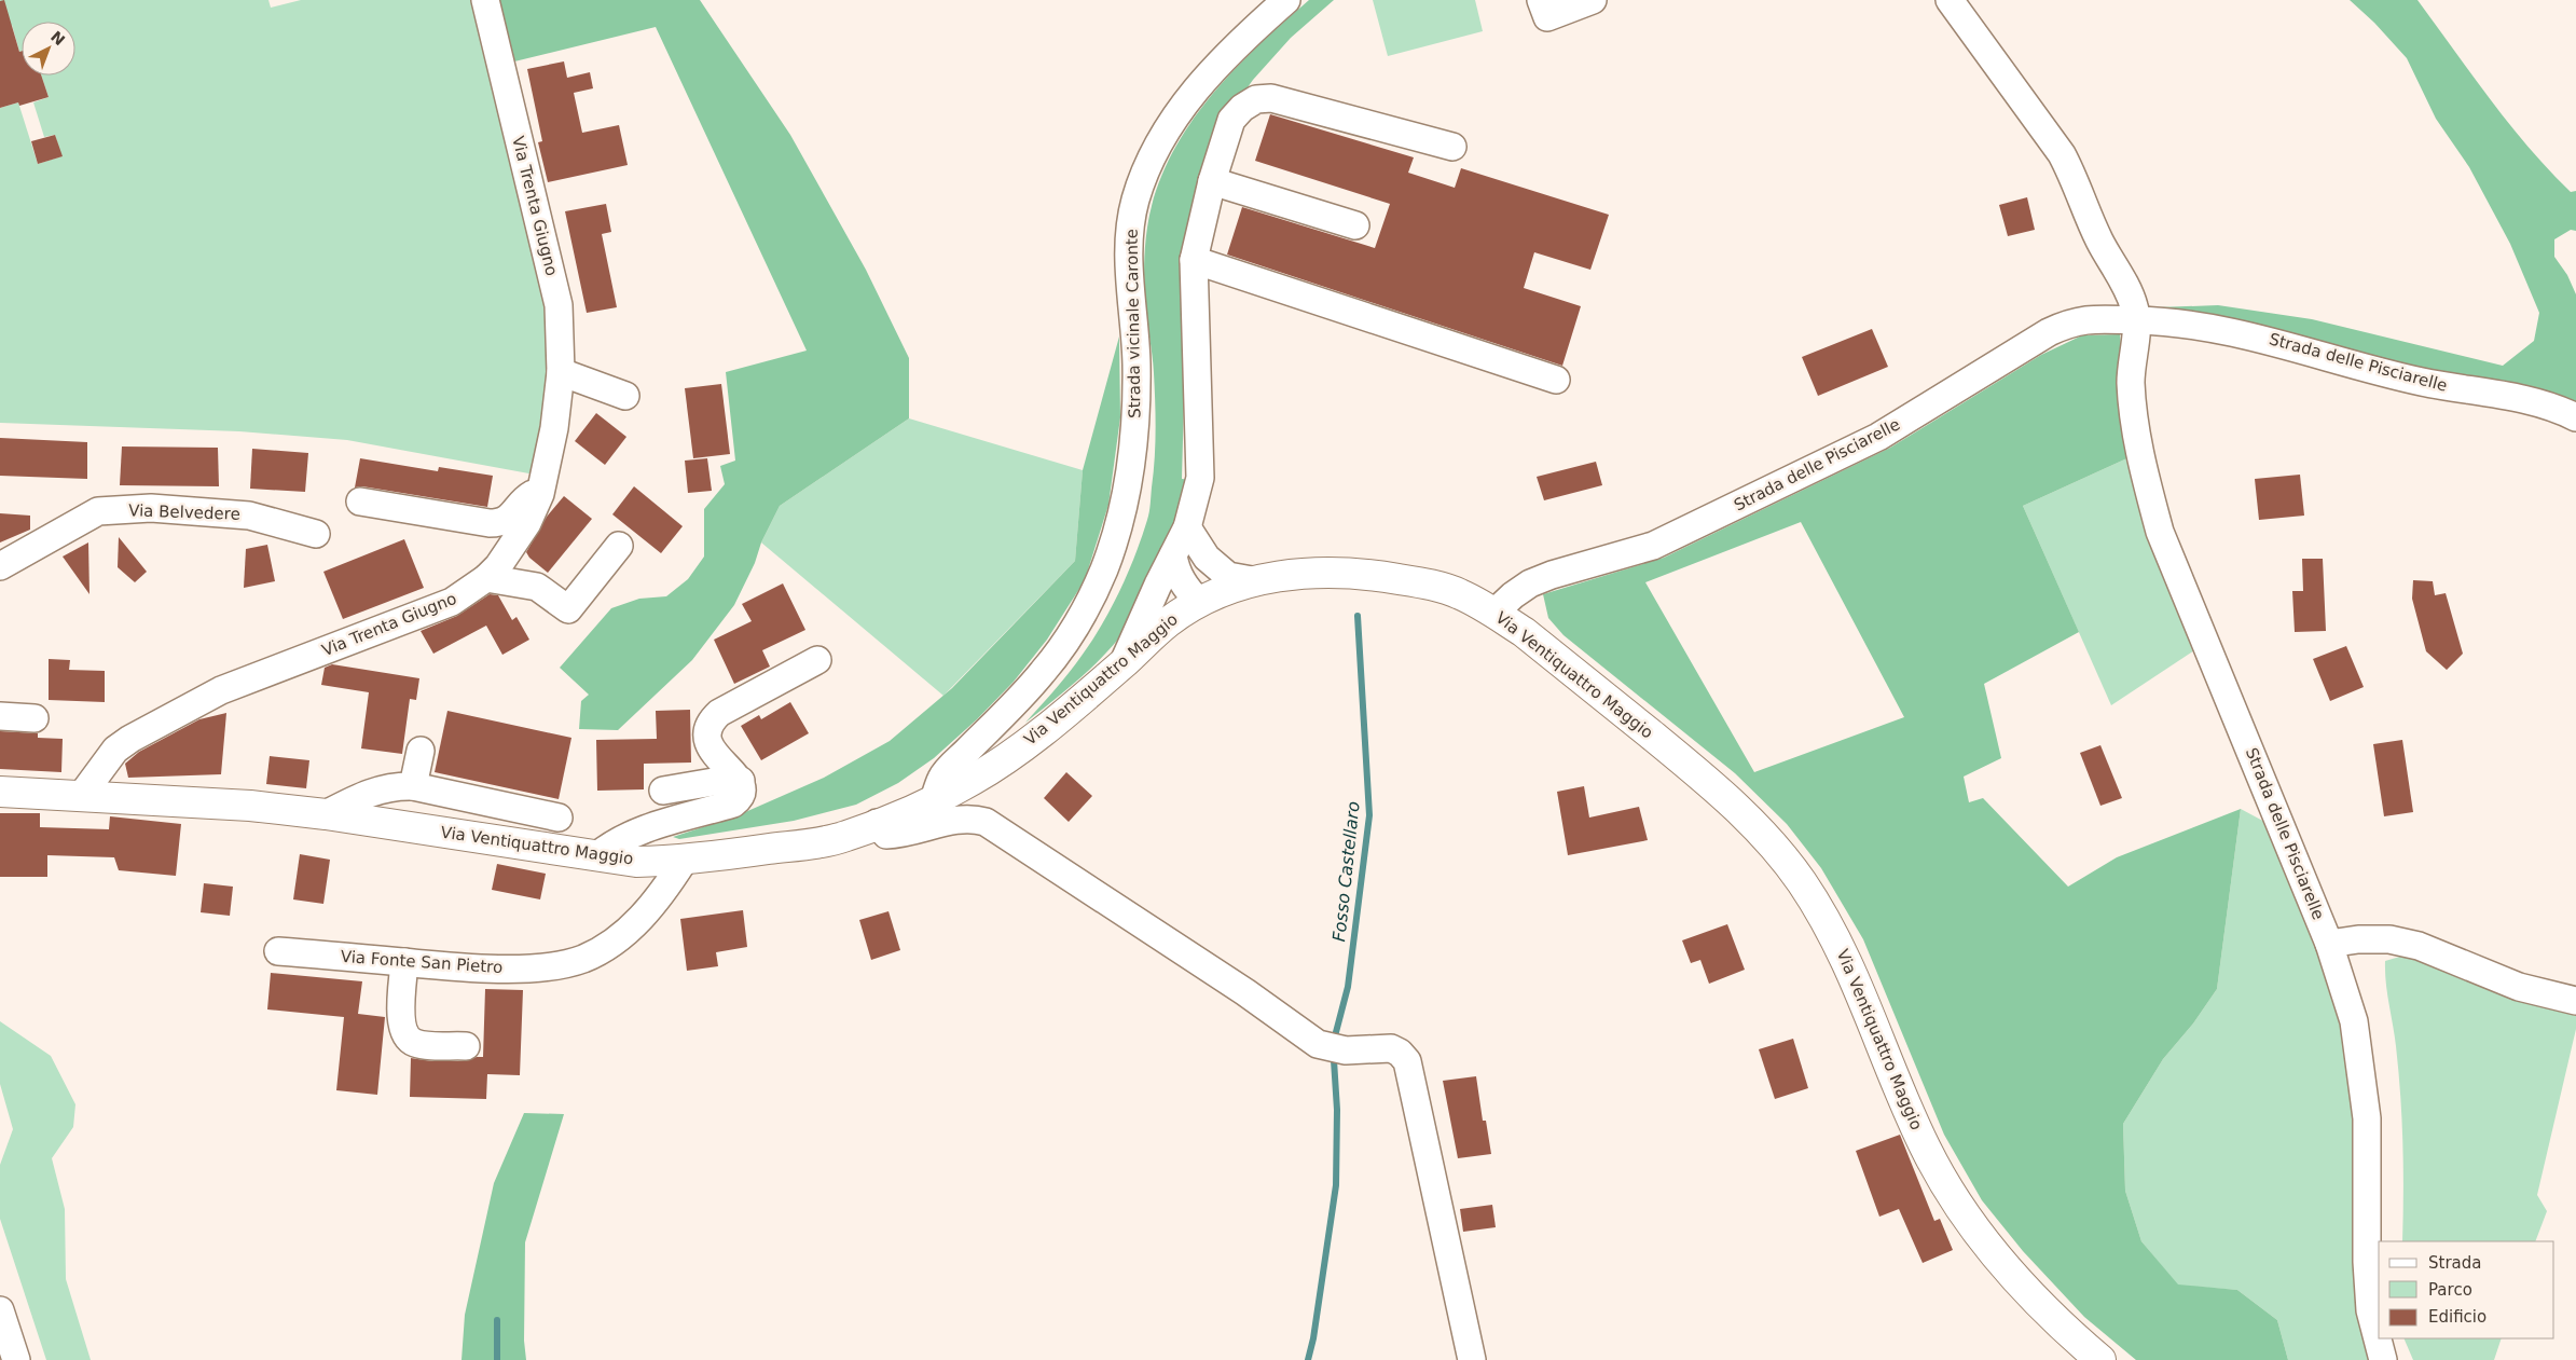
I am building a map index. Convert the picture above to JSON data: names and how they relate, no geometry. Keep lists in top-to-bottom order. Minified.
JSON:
{"streets":{"main road":["Via Ventiquattro Maggio"],"street":["Via Trenta Giugno","Strada vicinale Caronte","Strada delle Pisciarelle","Via Belvedere","Via Fonte San Pietro"]},"crossings":[["Via Trenta Giugno","Via Ventiquattro Maggio"],["Strada vicinale Caronte","Via Ventiquattro Maggio"],["Strada delle Pisciarelle","Via Ventiquattro Maggio"],["Via Ventiquattro Maggio","Via Fonte San Pietro"]],"water":["Fosso Castellaro"],"legend":["Strada","Parco","Edificio"],"north":"top right"}
